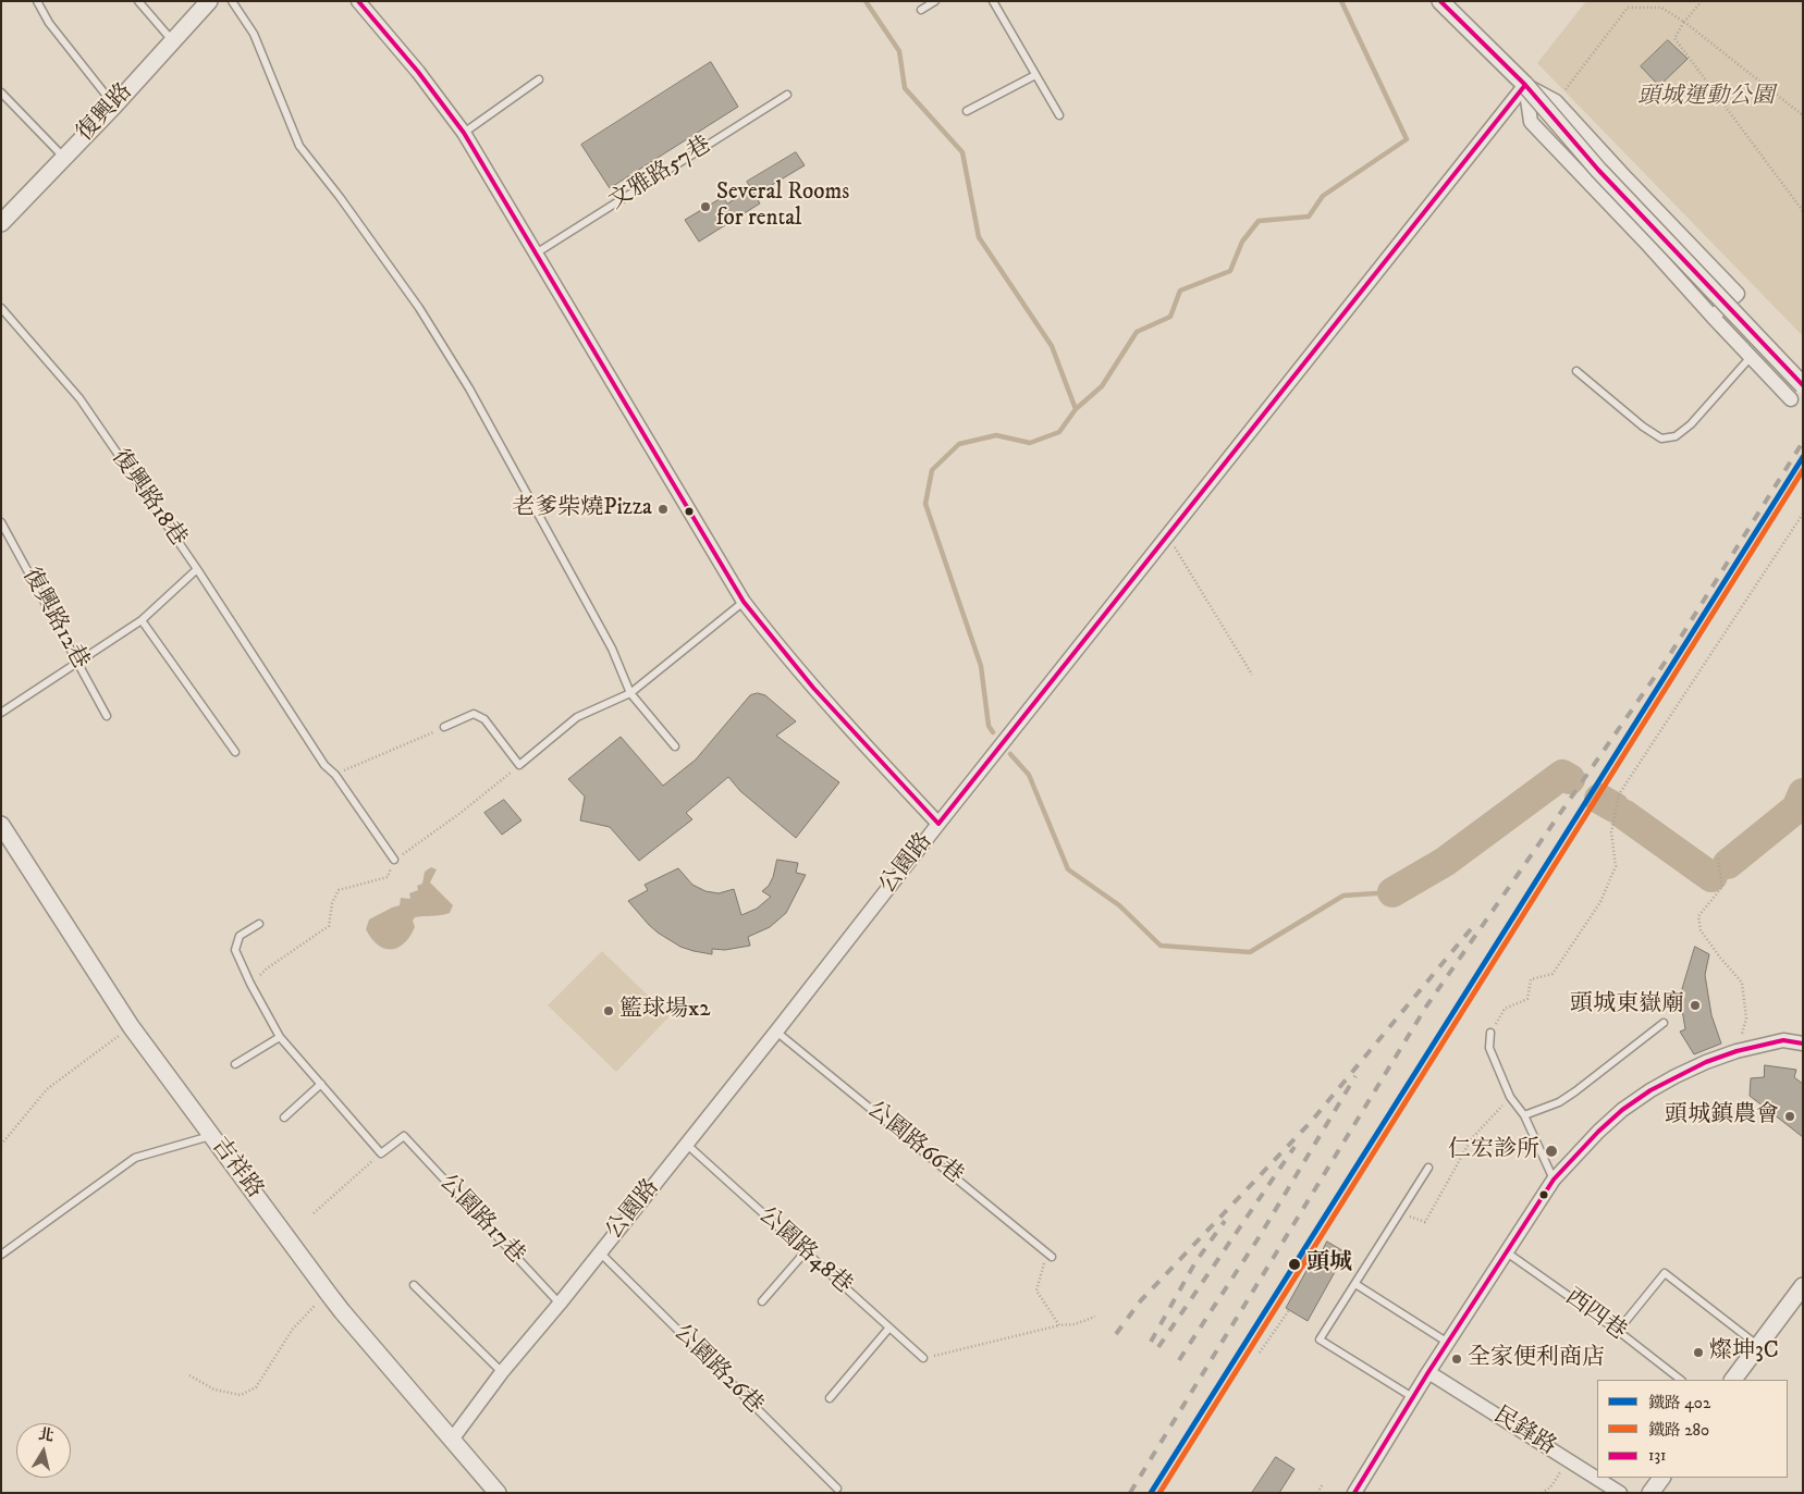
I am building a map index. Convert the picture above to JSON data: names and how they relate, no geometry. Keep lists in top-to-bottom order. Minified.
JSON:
{"streets":{"street":["復興路","公園路","吉祥路","民鋒路"],"lane":["文雅路57巷","復興路18巷","復興路12巷","公園路66巷","公園路17巷","公園路48巷","西四巷","公園路26巷"]},"crossings":[["公園路","公園路66巷"],["公園路","吉祥路"],["公園路","公園路17巷"],["公園路","公園路48巷"],["公園路","公園路26巷"]],"parks":["頭城運動公園"],"places":["Several Rooms for rental","老爹柴燒Pizza","頭城東嶽廟","籃球場x2","頭城鎮農會","仁宏診所","頭城","燦坤3C","全家便利商店"],"lines":["transit line 131","rail line 402","rail line 280"],"legend":["鐵路 402","鐵路 280","131"],"north":"top"}
